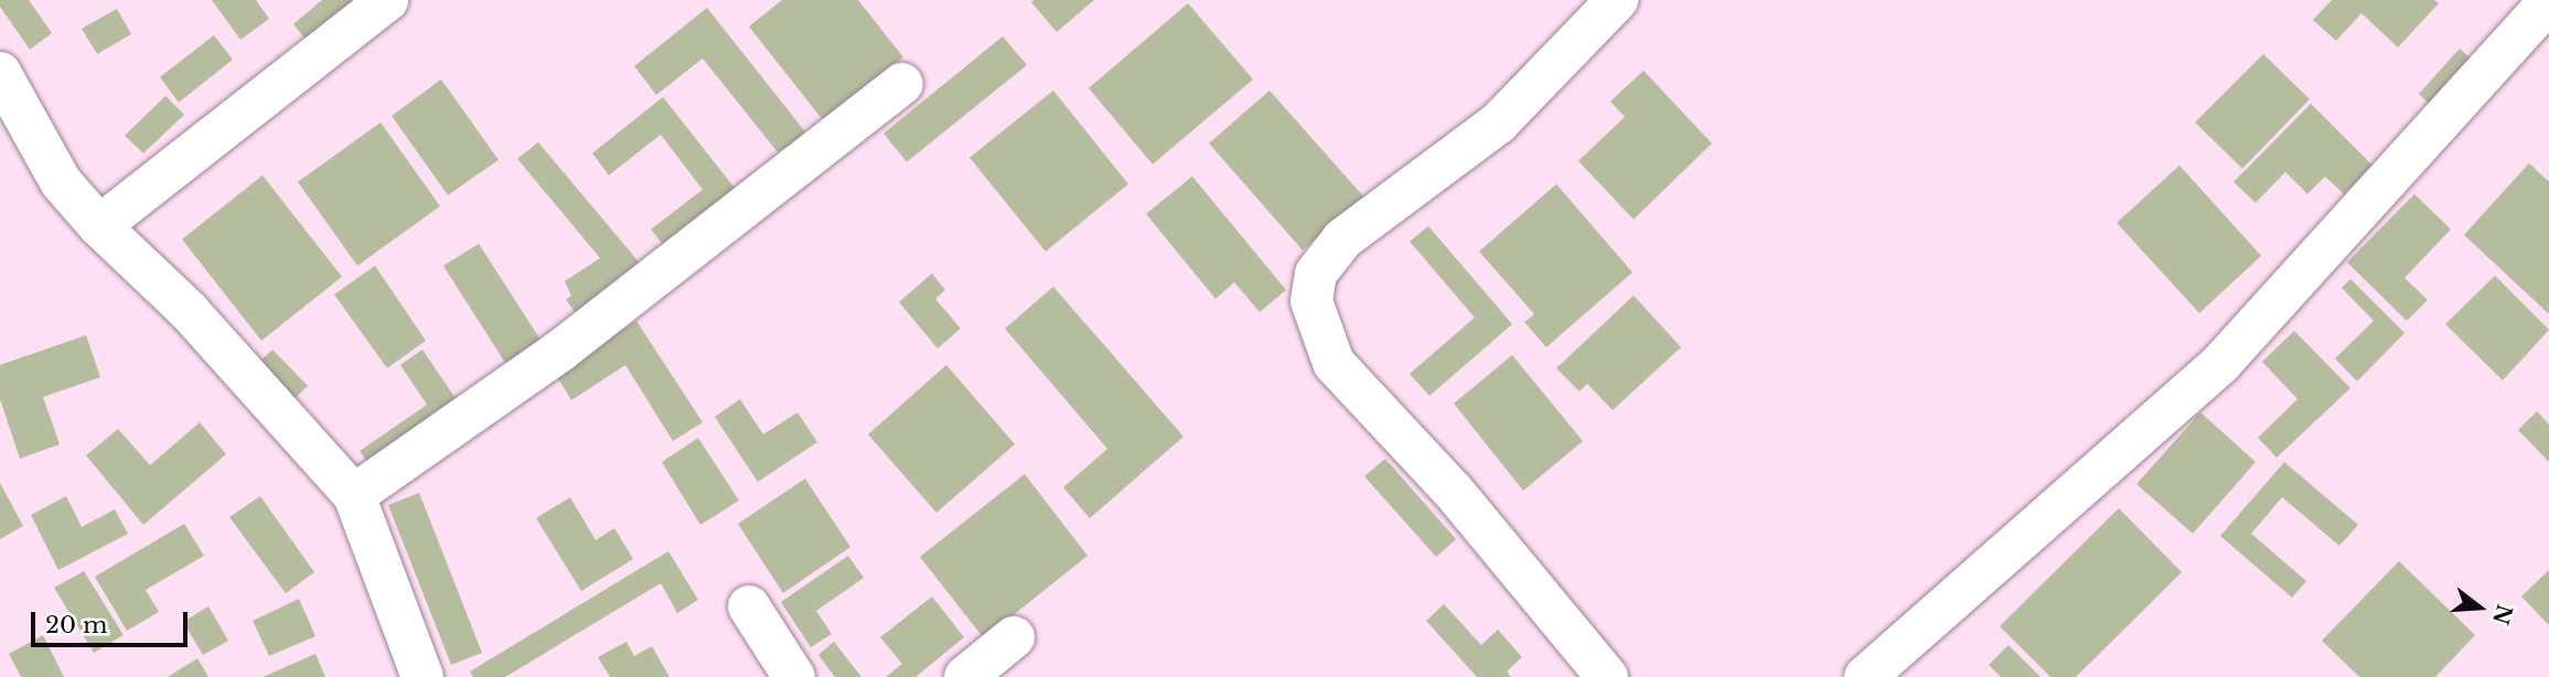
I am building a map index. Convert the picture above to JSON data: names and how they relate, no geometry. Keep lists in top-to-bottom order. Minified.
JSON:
{"scale_bar":"20 m","north":"right"}
